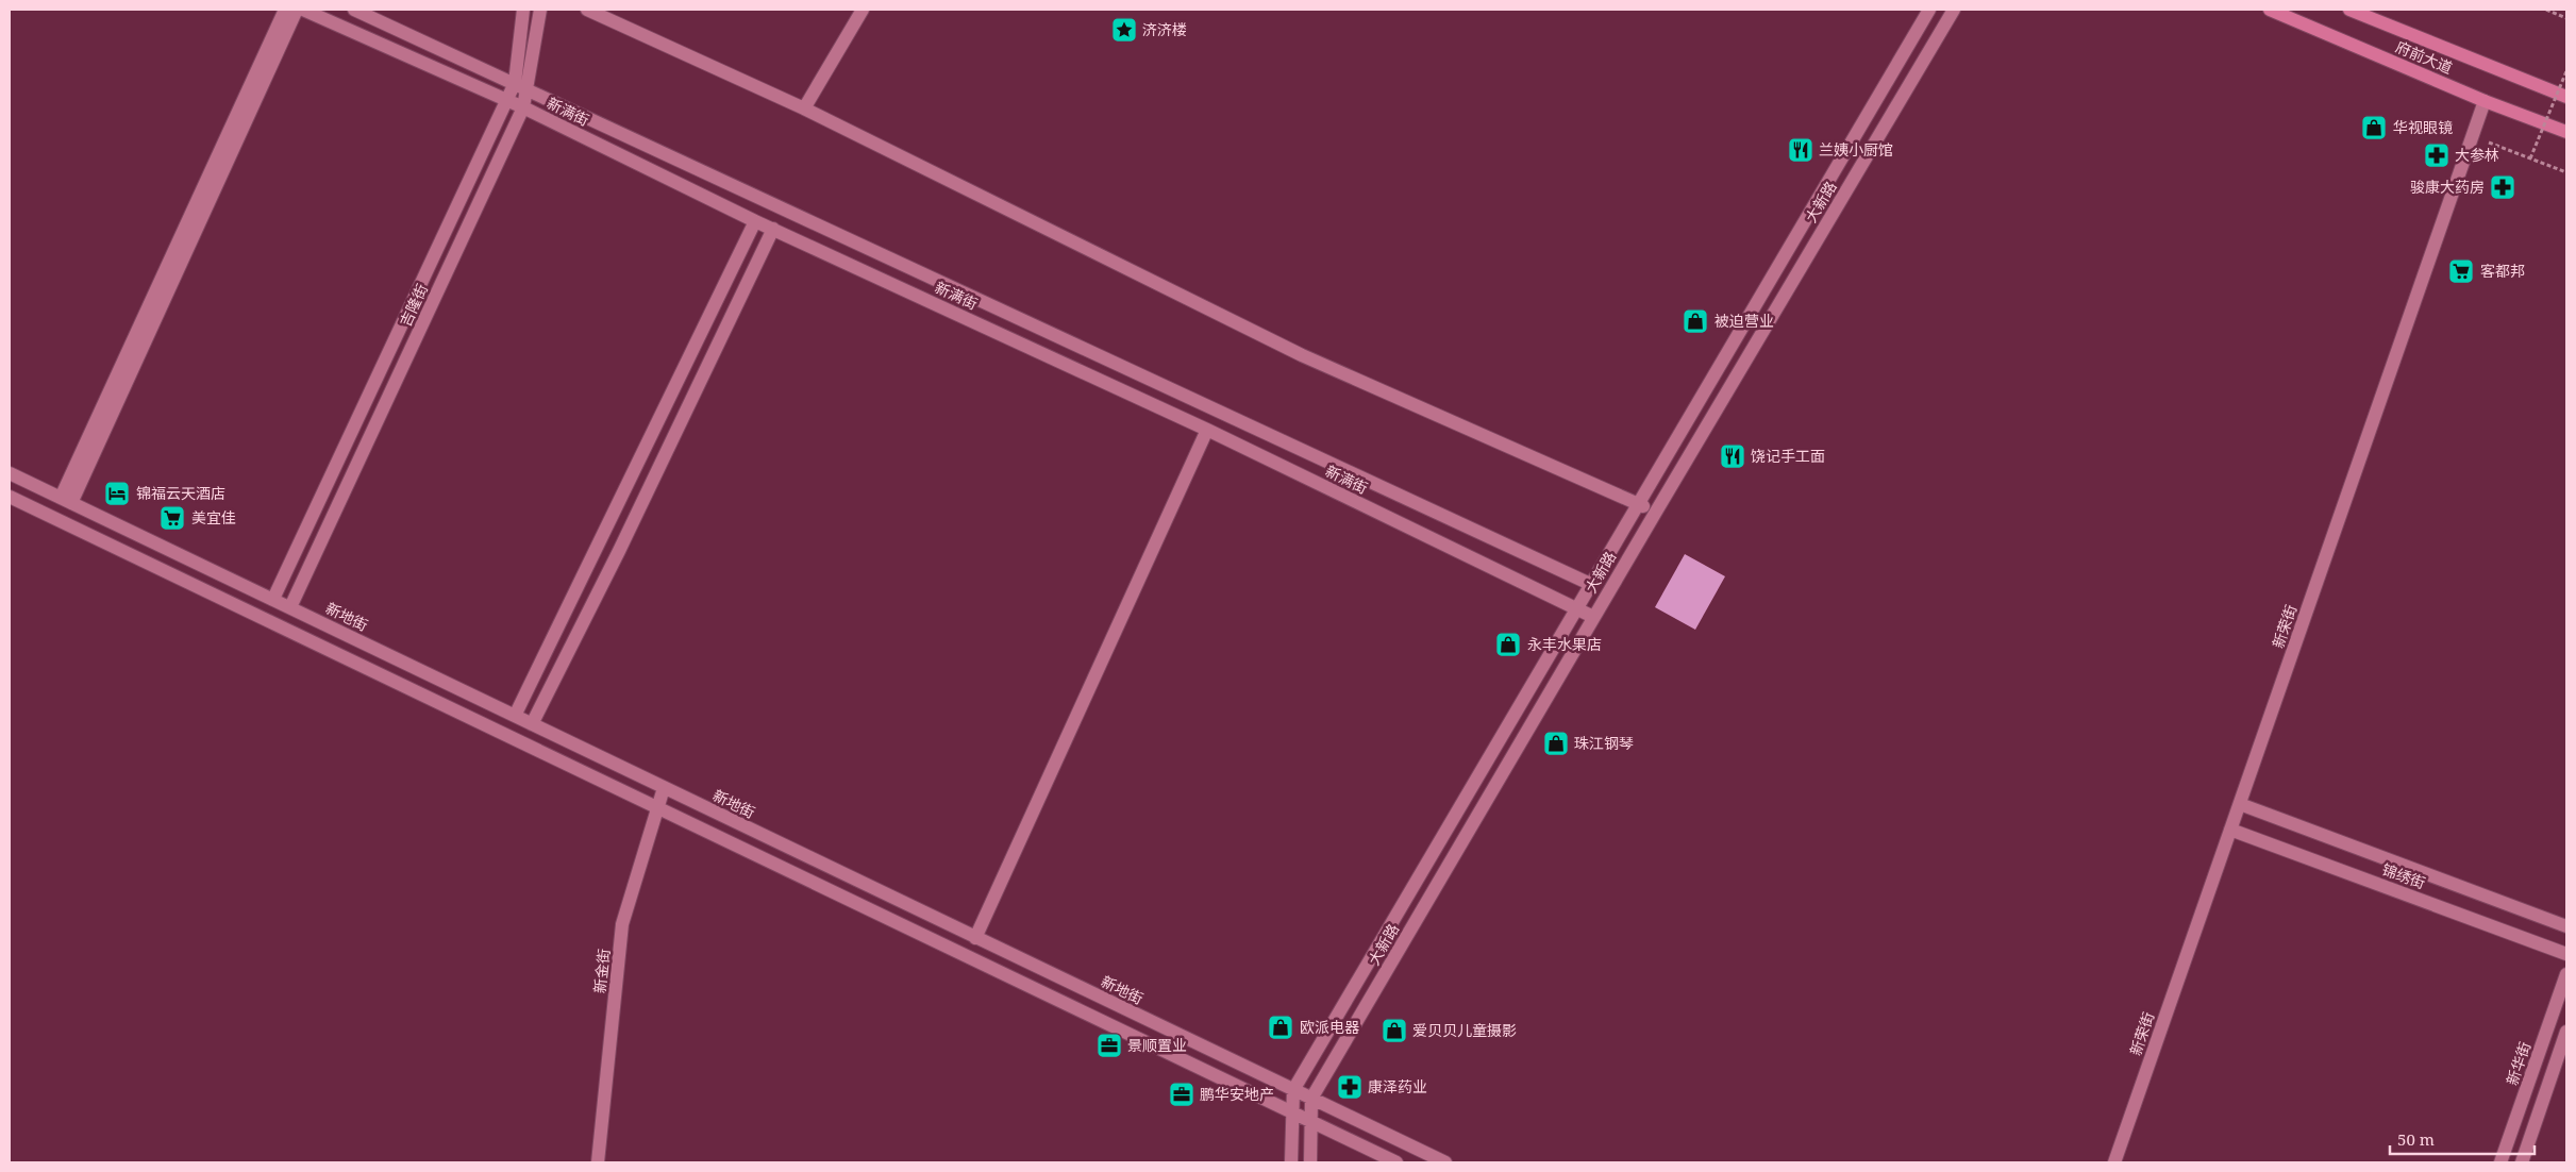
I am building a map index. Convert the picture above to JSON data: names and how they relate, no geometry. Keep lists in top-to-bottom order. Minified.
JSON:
{"streets":{"main road":["府前大道"],"street":["新满街","大新路","吉隆街","新地街","新荣街","锦绣街","新金街","新华街"]},"crossings":[["府前大道","新荣街"],["新满街","大新路"],["新满街","吉隆街"],["大新路","新地街"],["吉隆街","新地街"],["新地街","新金街"],["新荣街","锦绣街"]],"places":{"place":["济济楼"],"shop":["华视眼镜","被迫营业","永丰水果店","珠江钢琴","欧派电器","爱贝贝儿童摄影"],"restaurant":["兰姨小厨馆","饶记手工面"],"pharmacy":["大参林","骏康大药房","康泽药业"],"supermarket":["客都邦","美宜佳"],"hotel":["锦福云天酒店"],"office":["景顺置业","鹏华安地产"]},"scale_bar":"50 m"}
